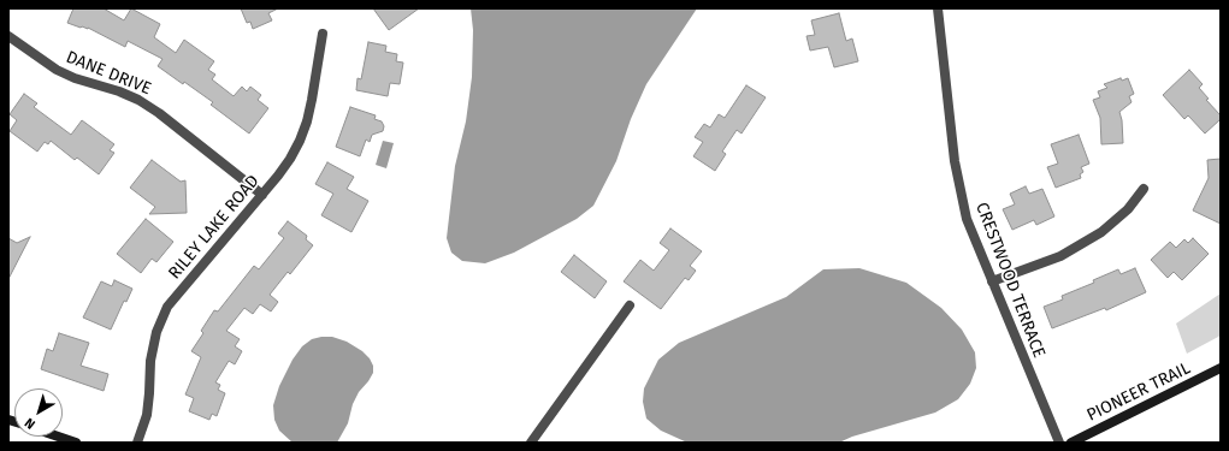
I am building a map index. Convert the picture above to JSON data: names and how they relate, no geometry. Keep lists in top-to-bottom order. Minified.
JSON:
{"streets":{"main road":["PIONEER TRAIL"],"street":["DANE DRIVE","RILEY LAKE ROAD","CRESTWOOD TERRACE"]},"crossings":[["DANE DRIVE","RILEY LAKE ROAD"]],"north":"bottom left"}
